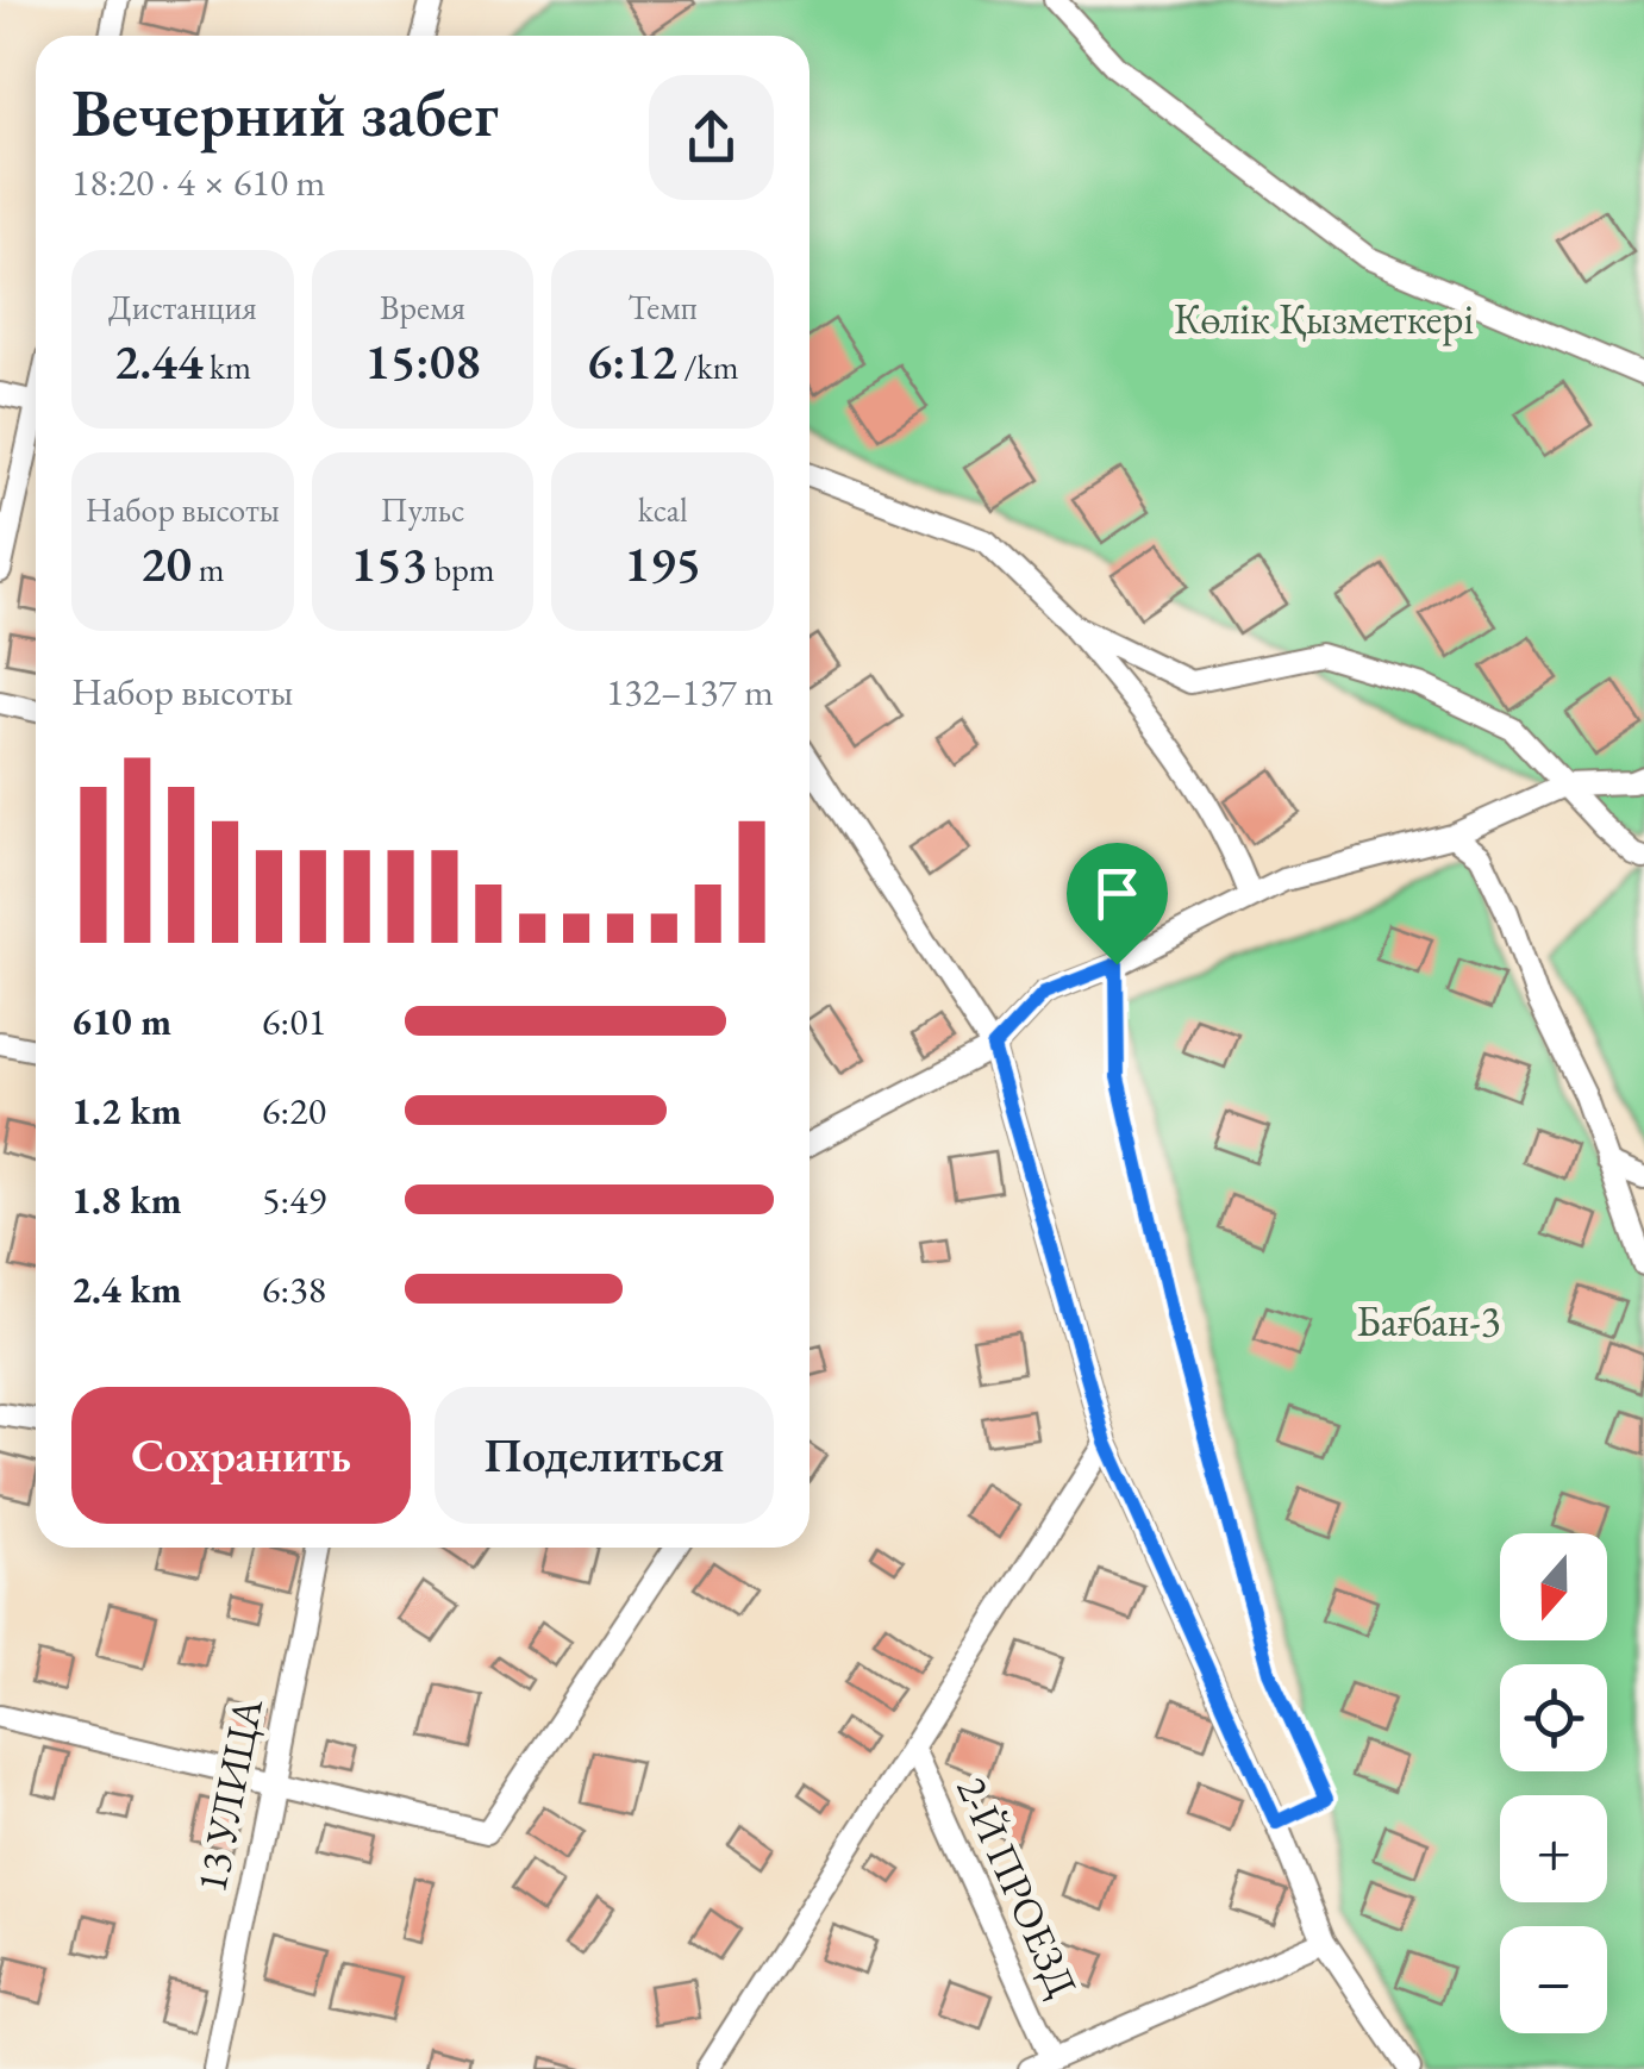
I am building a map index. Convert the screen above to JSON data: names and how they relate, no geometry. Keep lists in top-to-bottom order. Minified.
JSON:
{"streets":{"street":["13 УЛИЦА","2-Й ПРОЕЗД"]},"parks":["Көлік Қызметкері","Бағбан-3"],"north":"bottom","page":{"heading":["Вечерний забег","18:20 · 4 × 610 m"],"stats":[["Дистанция","2.44 km"],["Время","15:08"],["Темп","6:12 /km"],["Набор высоты","20 m"],["Пульс","153 bpm"],["kcal","195"]],"chart":["Набор высоты","132–137 m"],"list":[{"name":"610 m","note":"6:01"},{"name":"1.2 km","note":"6:20"},{"name":"1.8 km","note":"5:49"},{"name":"2.4 km","note":"6:38"}],"buttons":["Сохранить","Поделиться"],"map_buttons":["+","−"]}}
